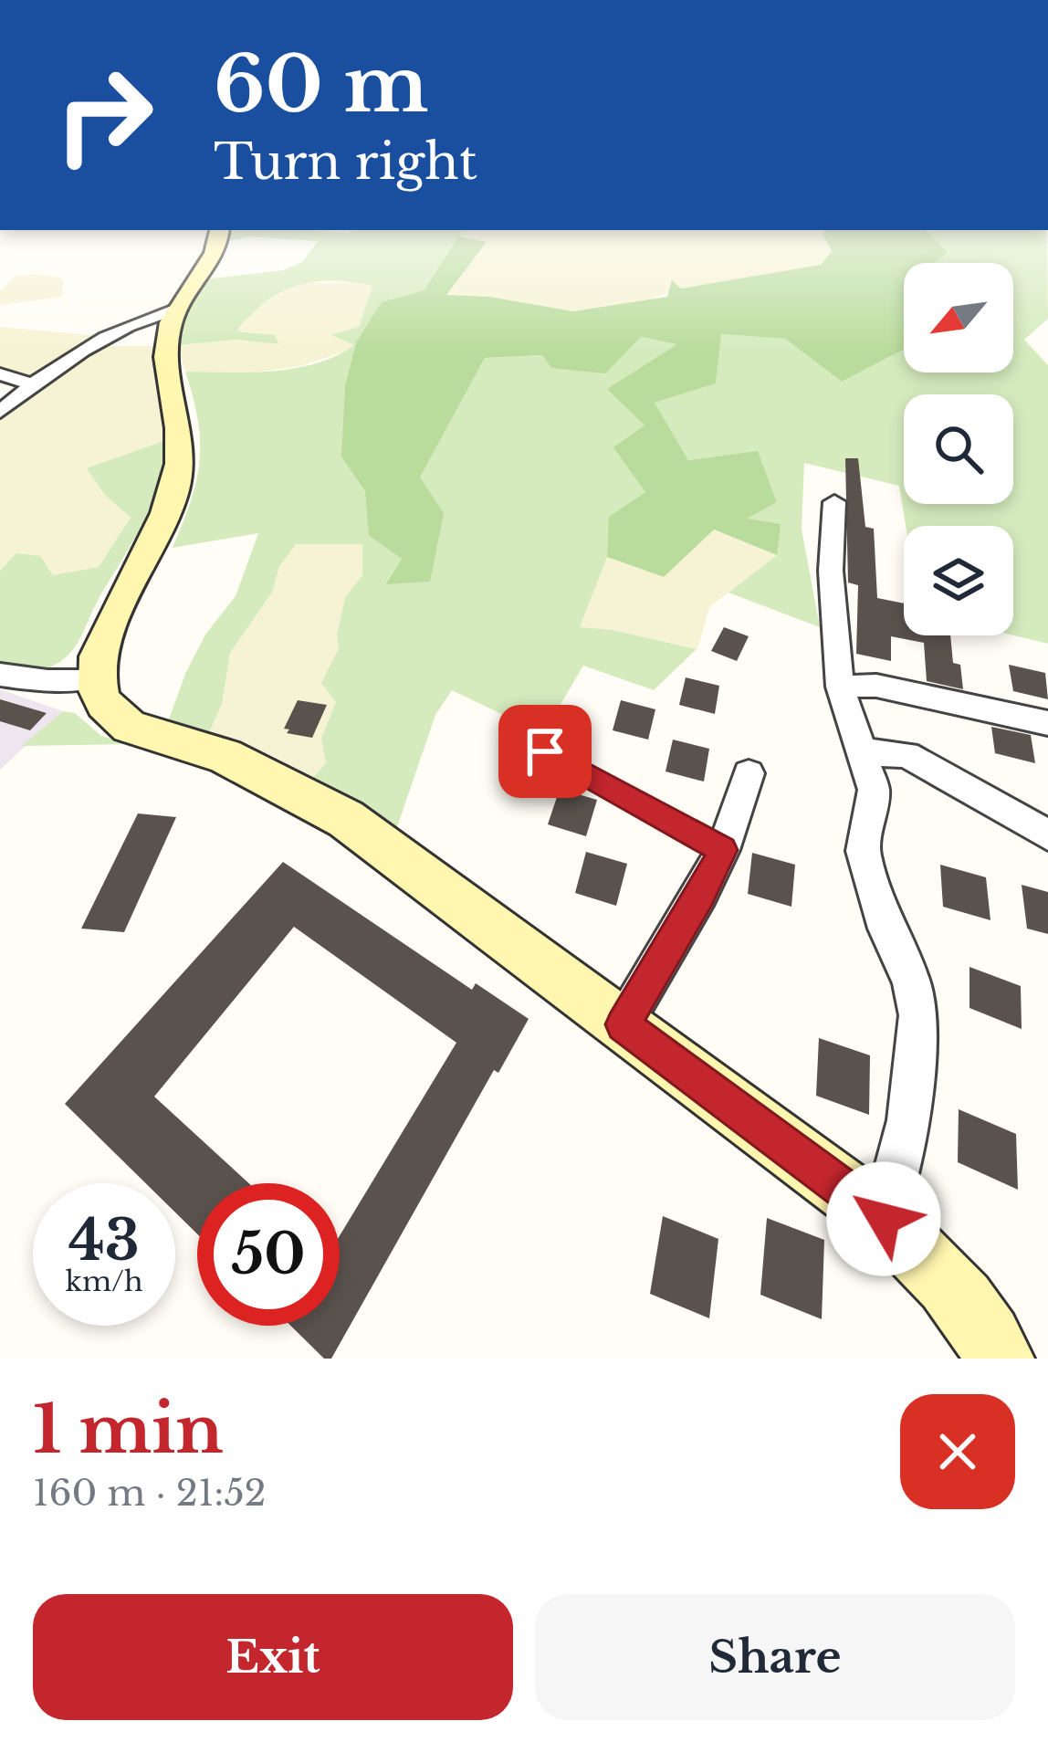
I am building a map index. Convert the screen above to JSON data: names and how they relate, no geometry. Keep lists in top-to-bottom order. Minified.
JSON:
{"north":"bottom left","page":{"turn":["60 m","Turn right"],"speed":"43 km/h","limit":"50","heading":["1 min","160 m · 21:52"],"buttons":["Exit","Share"]}}
